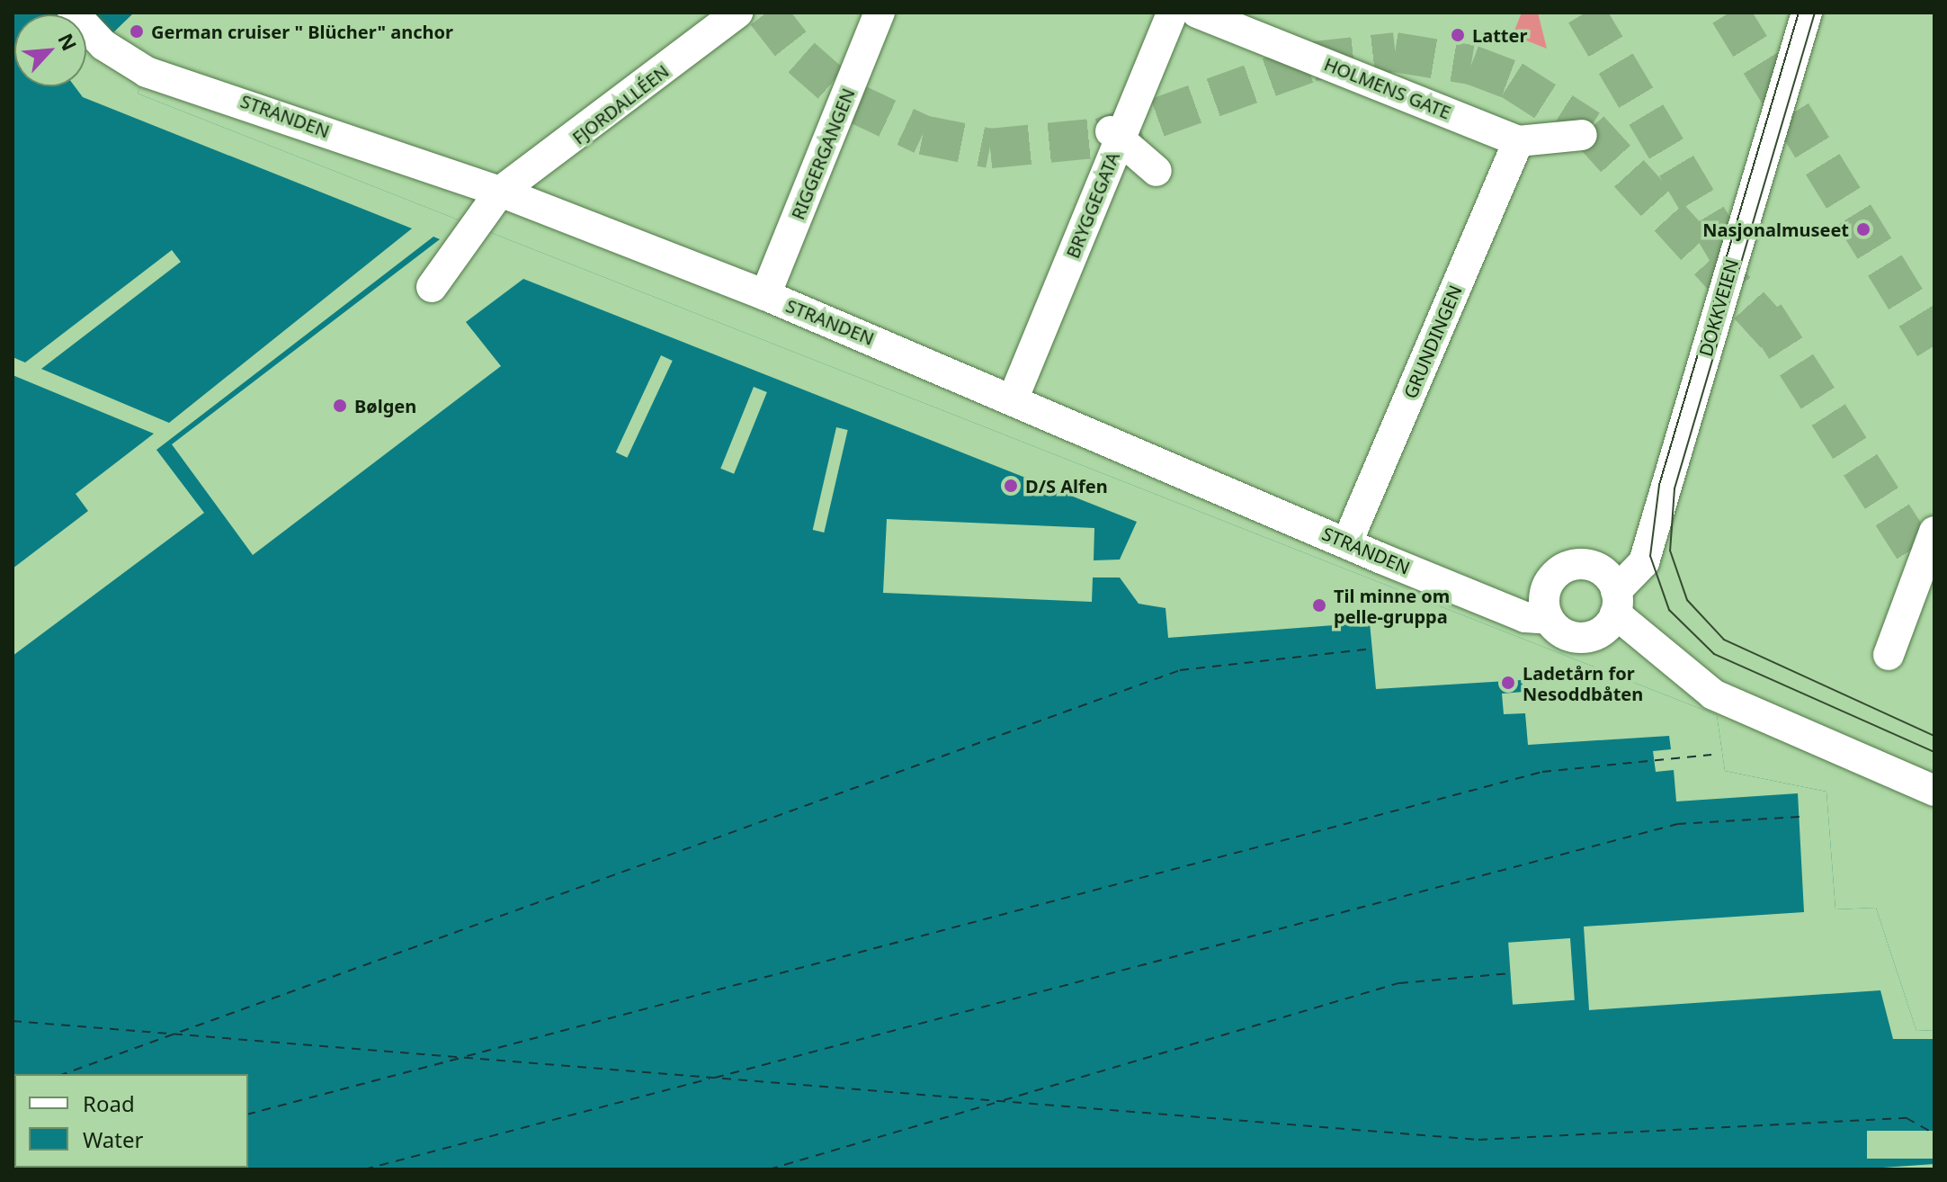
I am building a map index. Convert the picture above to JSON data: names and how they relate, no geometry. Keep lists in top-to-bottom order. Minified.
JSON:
{"streets":{"street":["HOLMENS GATE","FJORDALLÉEN","STRANDEN","RIGGERGANGEN","BRYGGEGATA","DOKKVEIEN","GRUNDINGEN"]},"crossings":[["HOLMENS GATE","GRUNDINGEN"],["FJORDALLÉEN","STRANDEN"],["STRANDEN","RIGGERGANGEN"],["STRANDEN","BRYGGEGATA"],["STRANDEN","DOKKVEIEN"],["STRANDEN","GRUNDINGEN"]],"places":["German cruiser \" Blücher\" anchor","Latter","Nasjonalmuseet","Bølgen","D/S Alfen","Til minne om pelle-gruppa","Ladetårn for Nesoddbåten"],"legend":["Road","Water"],"north":"top right"}
